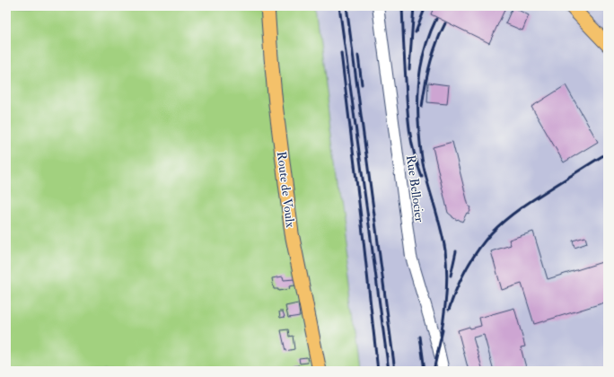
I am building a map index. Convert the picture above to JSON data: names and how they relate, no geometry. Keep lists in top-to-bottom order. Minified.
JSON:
{"streets":{"main road":["Route de Voulx"],"street":["Rue Bellocier"]}}
